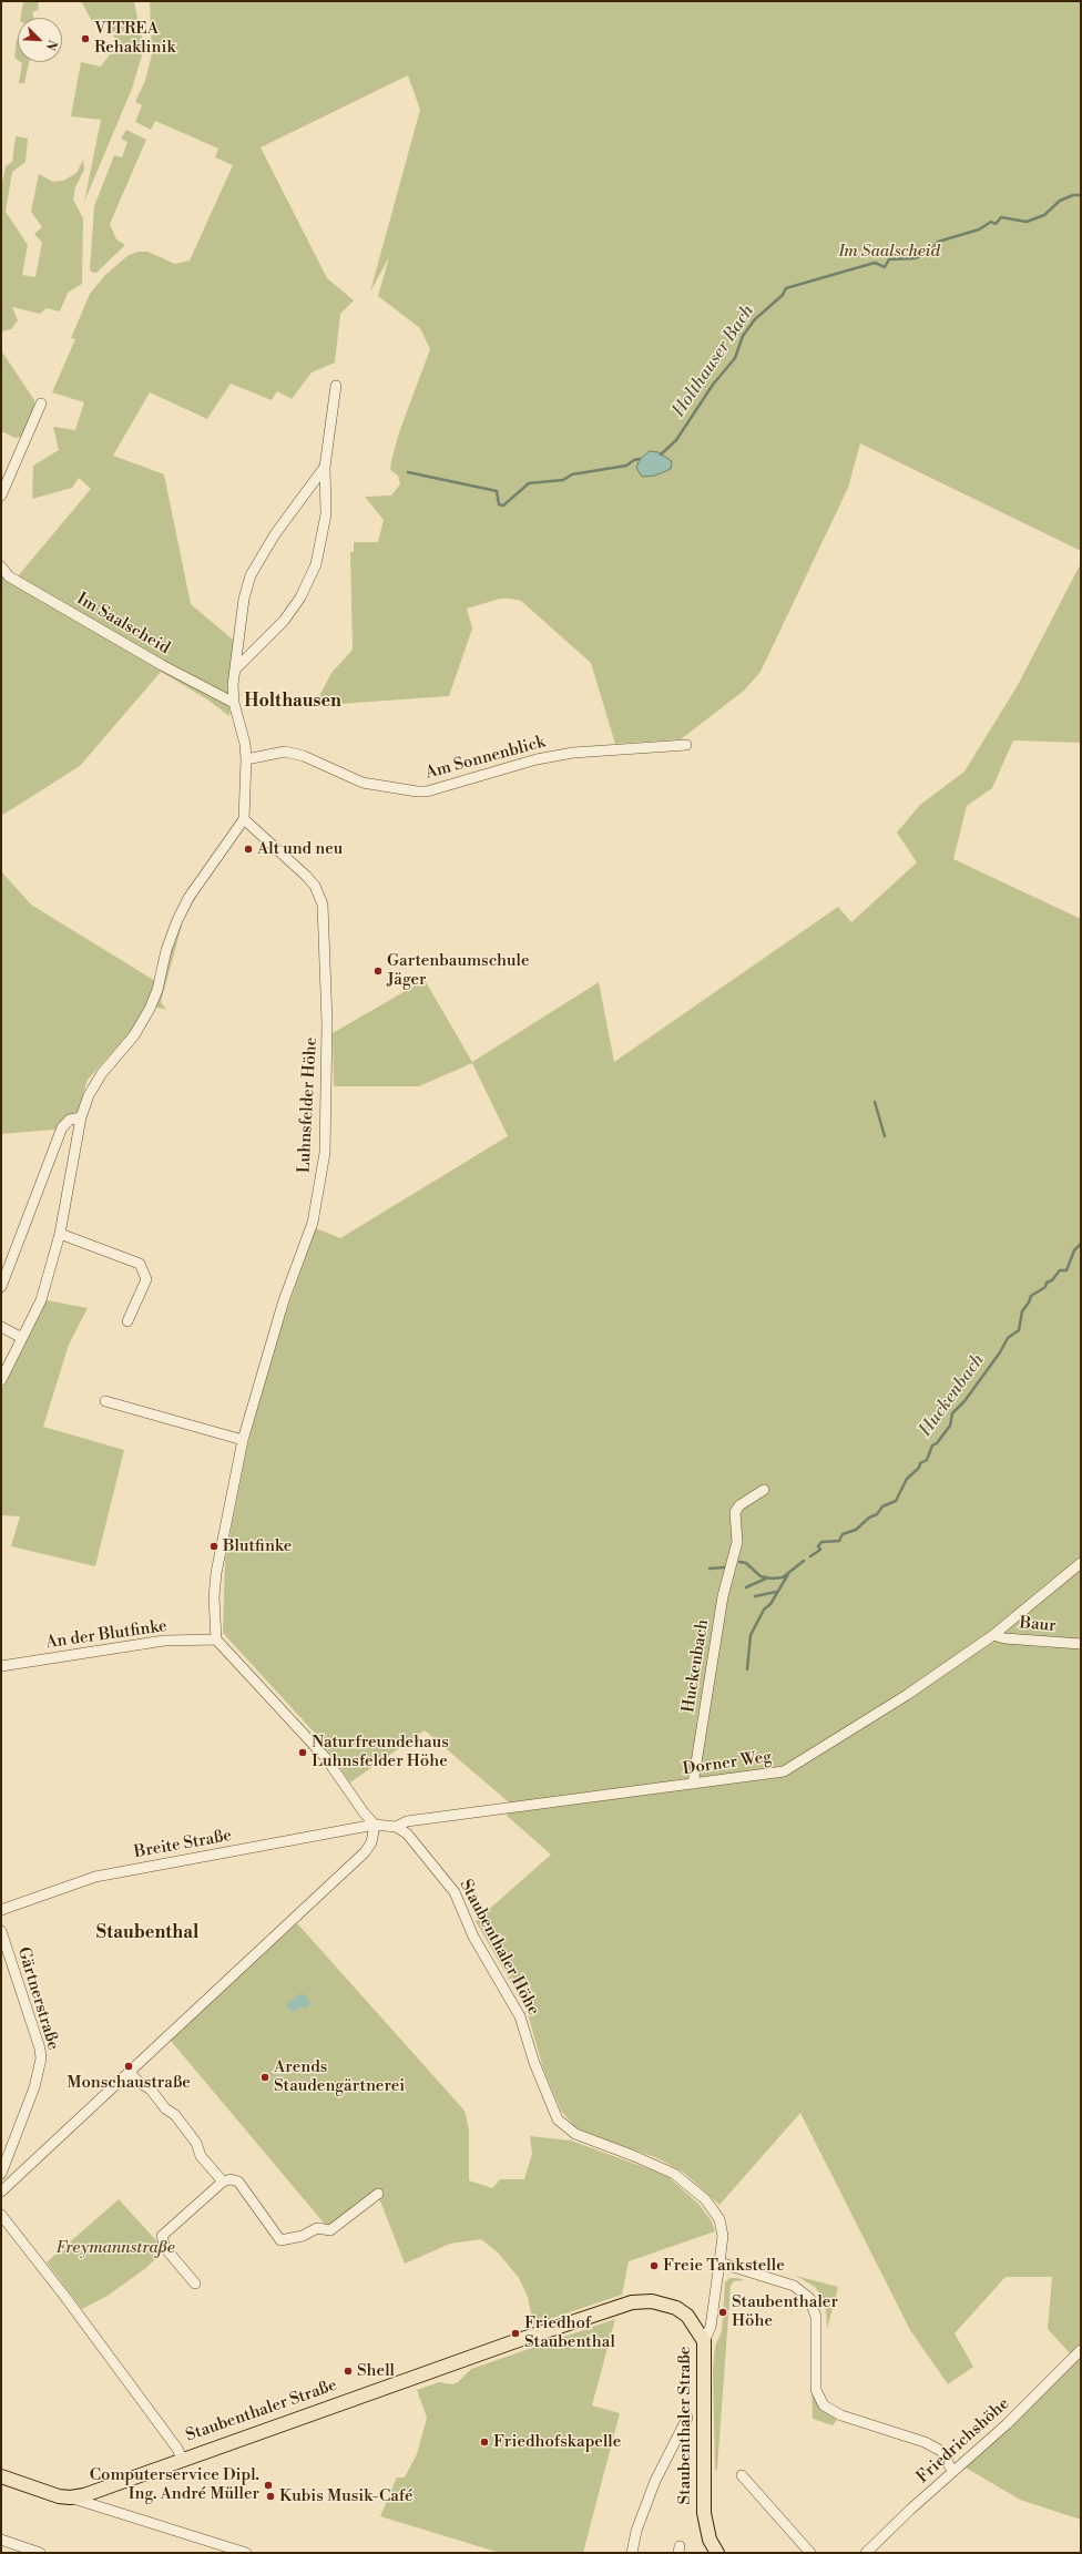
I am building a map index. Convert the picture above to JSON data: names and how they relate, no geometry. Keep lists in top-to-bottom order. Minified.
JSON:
{"streets":{"main road":["Staubenthaler Straße"],"street":["Im Saalscheid","Am Sonnenblick","Luhnsfelder Höhe","Baur","An der Blutfinke","Huckenbach","Dorner Weg","Breite Straße","Staubenthaler Höhe","Gärtnerstraße","Friedrichshöhe"]},"crossings":[["Luhnsfelder Höhe","An der Blutfinke"],["Baur","Dorner Weg"],["Huckenbach","Dorner Weg"],["Dorner Weg","Staubenthaler Höhe"],["Staubenthaler Höhe","Staubenthaler Straße"]],"districts":["Holthausen","Staubenthal"],"water":["Holthauser Bach","Huckenbach"],"parks":["Im Saalscheid","Freymannstraße"],"places":["VITREA Rehaklinik","Alt und neu","Gartenbaumschule Jäger","Blutfinke","Naturfreundehaus Luhnsfelder Höhe","Monschaustraße","Arends Staudengärtnerei","Freie Tankstelle","Staubenthaler Höhe","Friedhof Staubenthal","Shell","Friedhofskapelle","Computerservice Dipl. Ing. André Müller","Kubis Musik-Café"],"north":"bottom right"}
